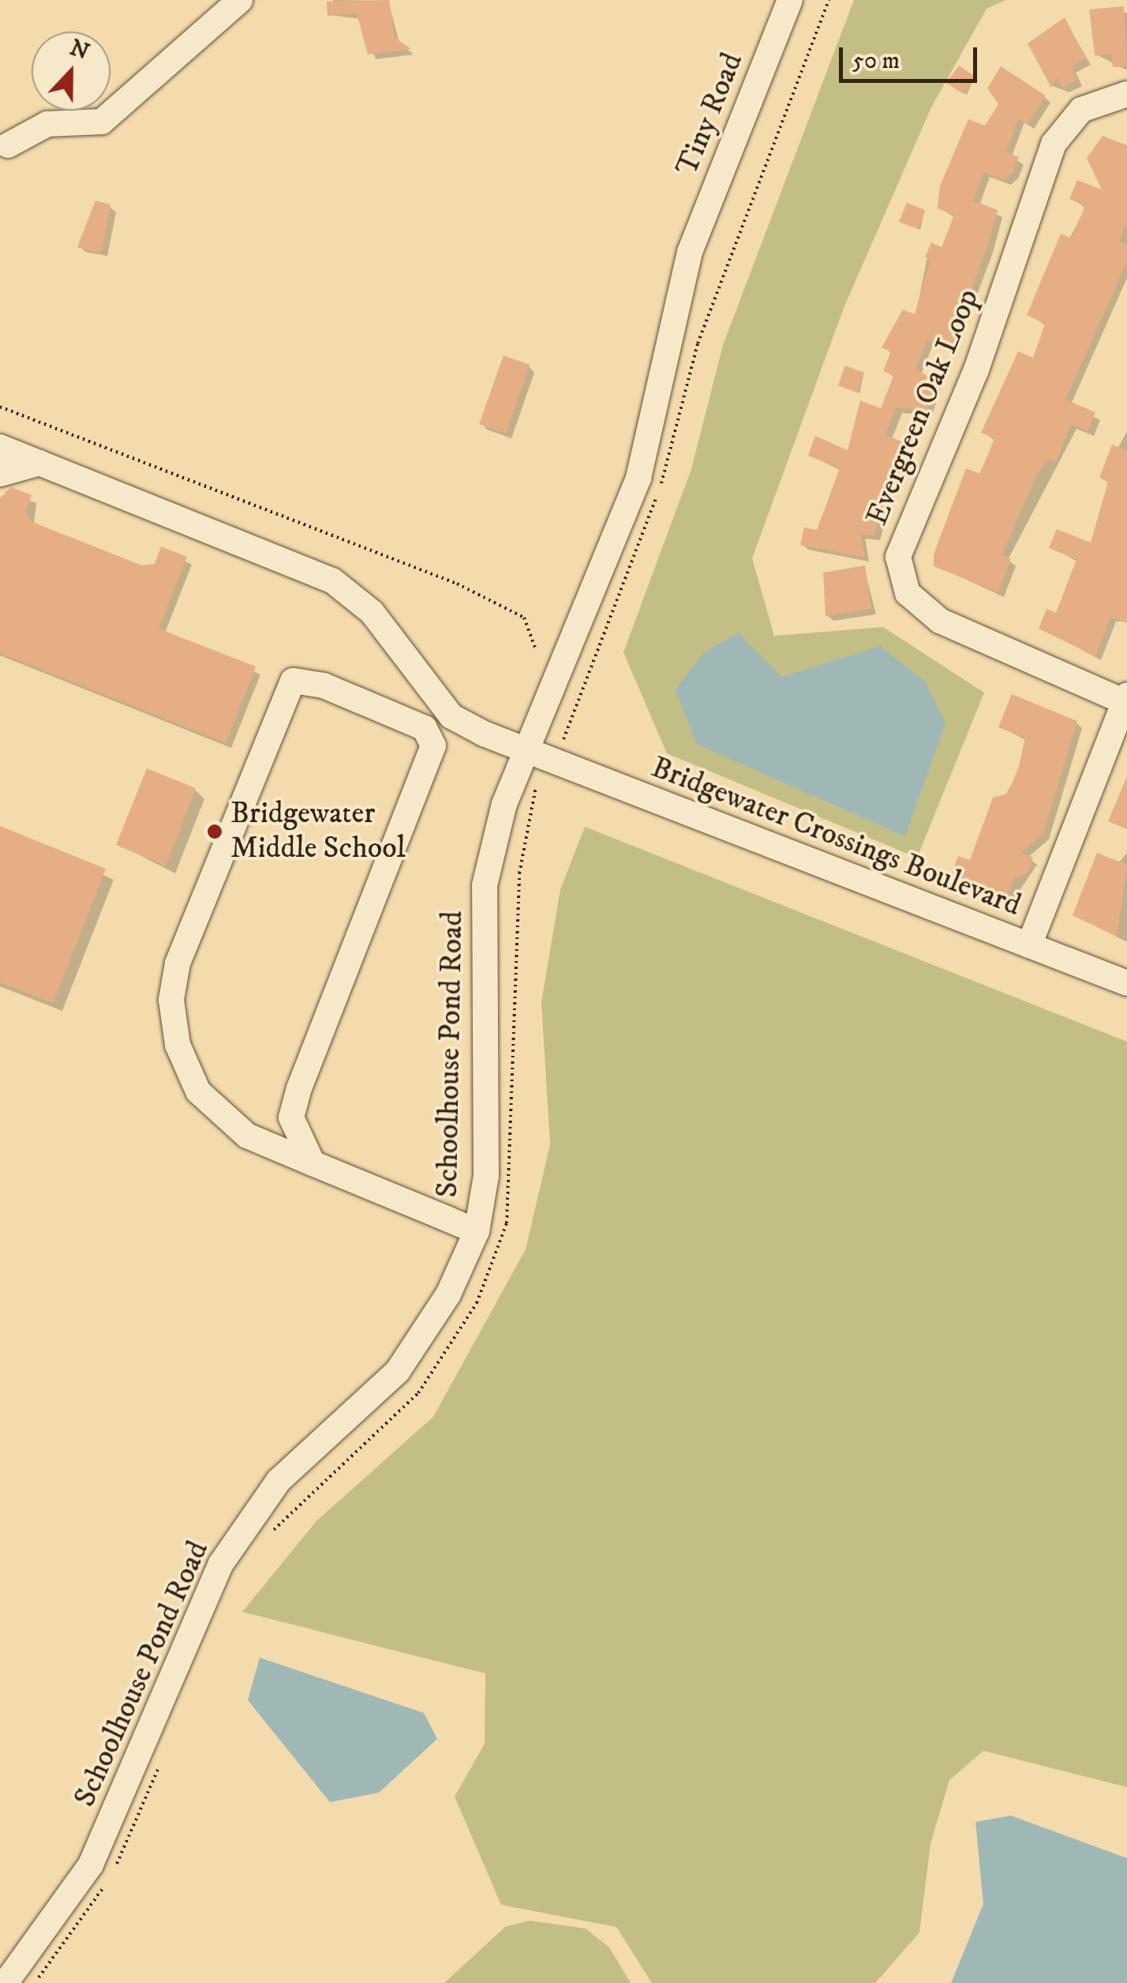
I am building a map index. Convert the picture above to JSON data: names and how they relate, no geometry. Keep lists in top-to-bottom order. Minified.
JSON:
{"streets":{"street":["Tiny Road","Evergreen Oak Loop","Bridgewater Crossings Boulevard","Schoolhouse Pond Road"]},"crossings":[["Tiny Road","Schoolhouse Pond Road"],["Bridgewater Crossings Boulevard","Schoolhouse Pond Road"]],"places":["Bridgewater Middle School"],"scale_bar":"50 m","north":"top"}
